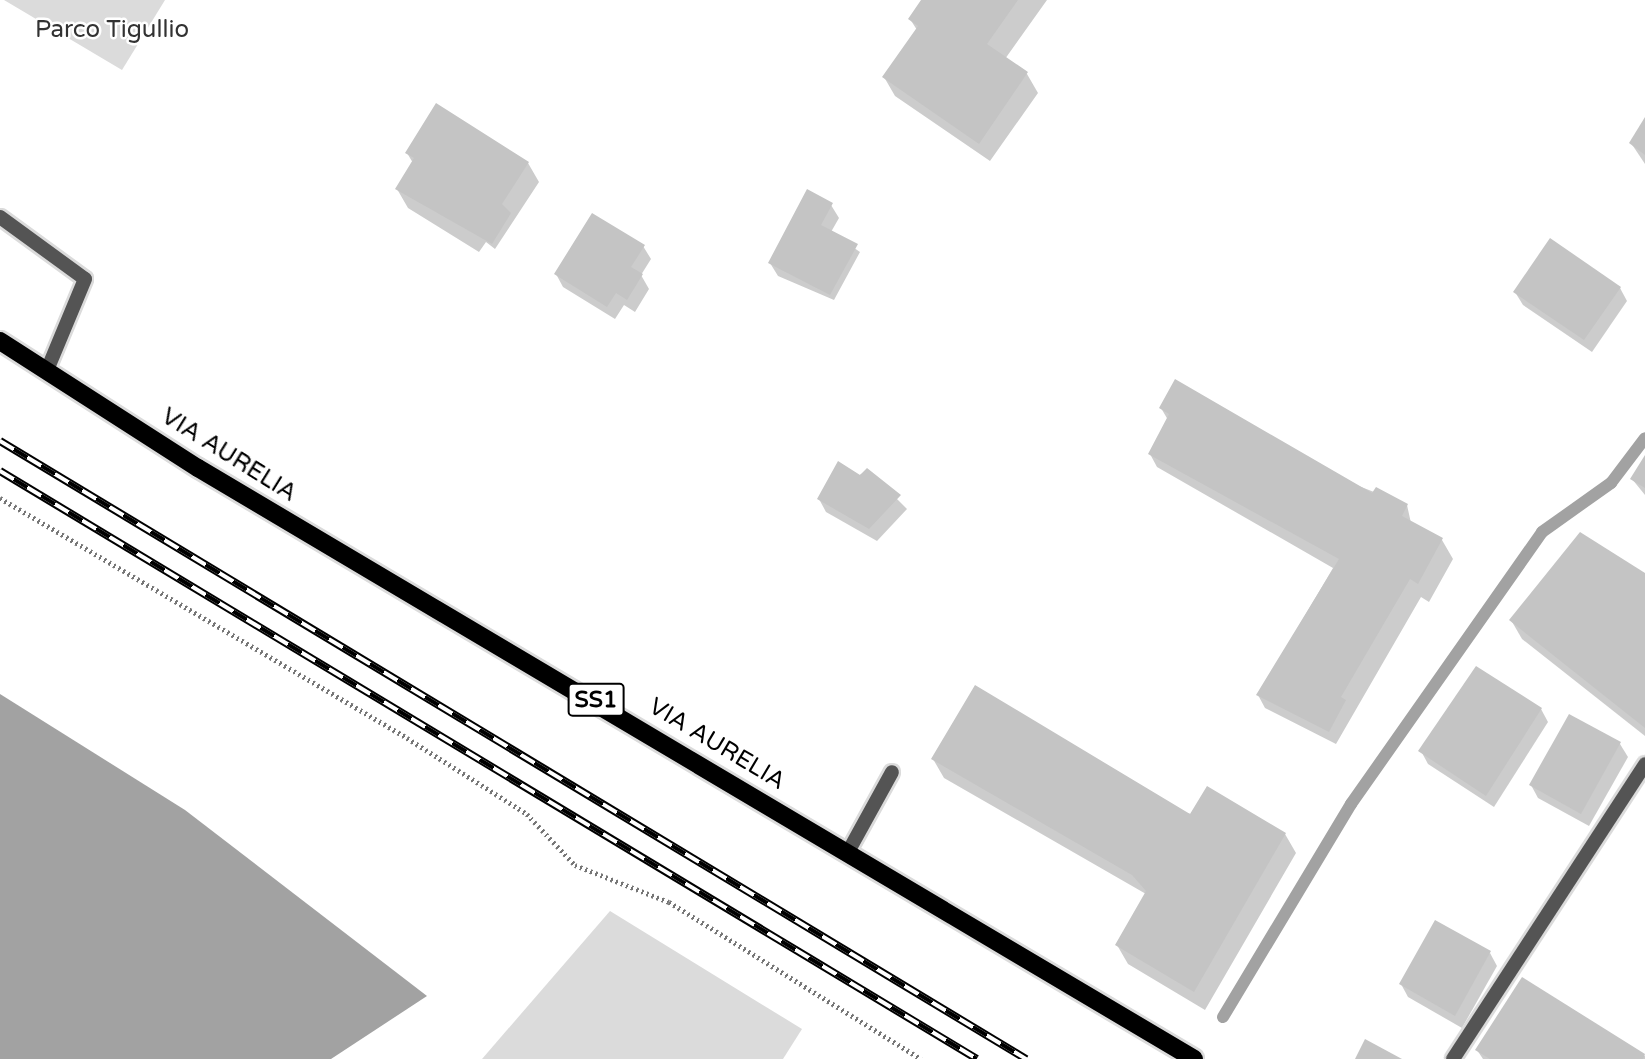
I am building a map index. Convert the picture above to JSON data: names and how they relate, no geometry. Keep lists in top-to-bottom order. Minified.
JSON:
{"streets":{"main road":["VIA AURELIA","SS1"]},"parks":["Parco Tigullio"]}
